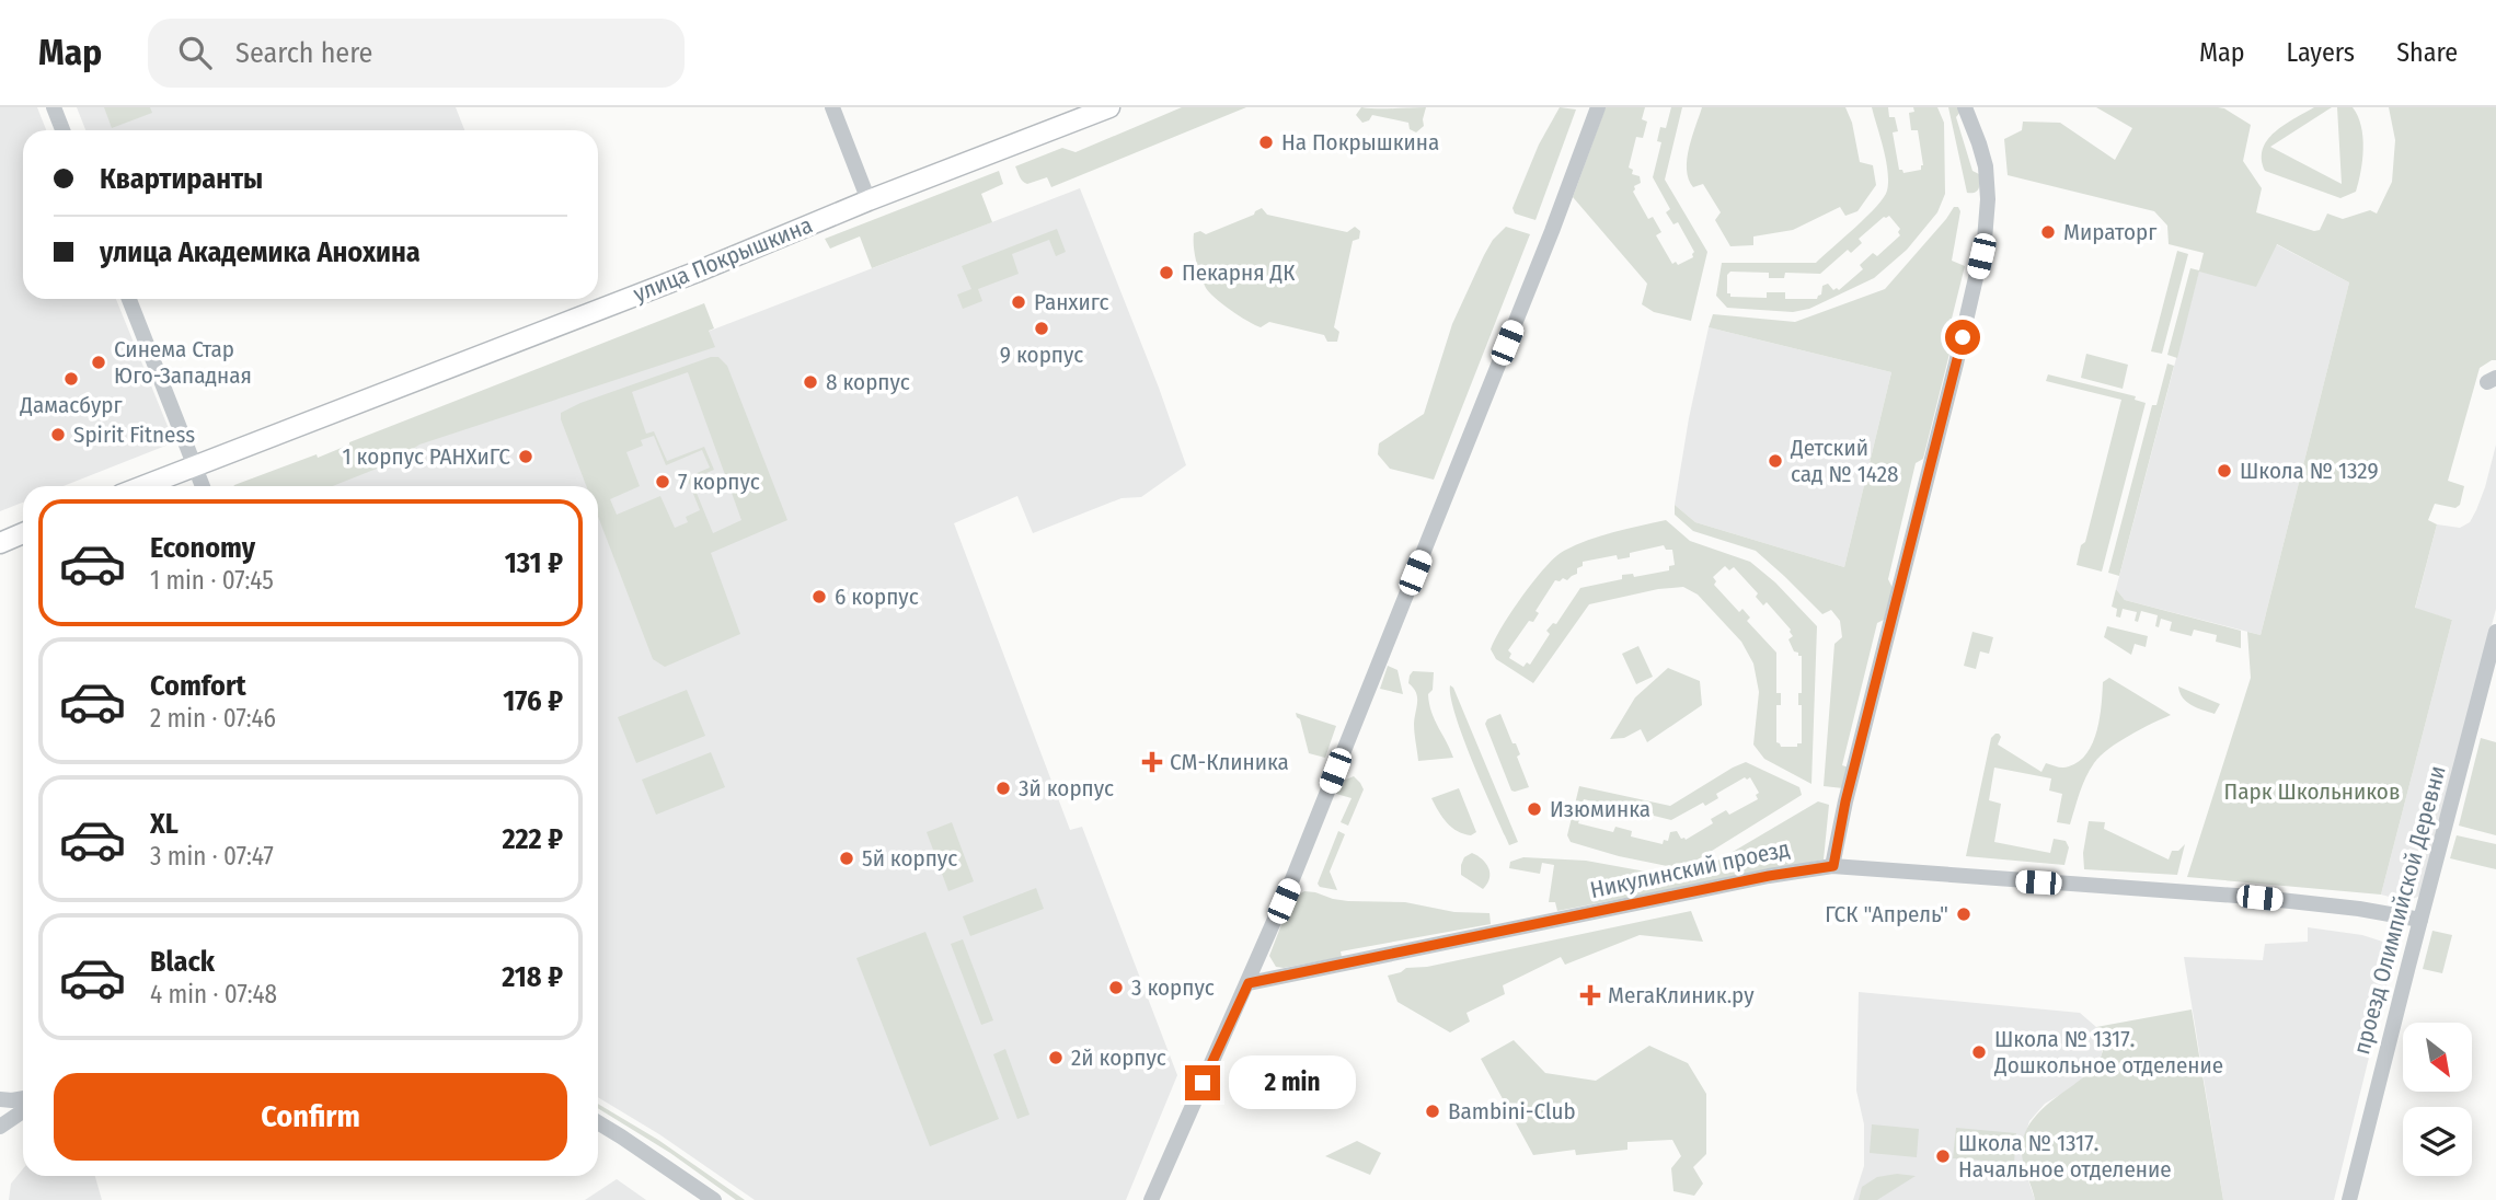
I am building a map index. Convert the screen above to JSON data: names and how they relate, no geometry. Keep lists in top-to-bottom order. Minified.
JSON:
{"streets":{"main road":["улица Покрышкина"],"street":["Никулинский проезд","проезд Олимпийской Деревни"]},"crossings":[["Никулинский проезд","проезд Олимпийской Деревни"]],"parks":["Парк Школьников"],"places":{"other":["На Покрышкина","Мираторг","Пекарня ДК","Ранхигс","9 корпус","Синема Стар Юго-Западная","Дамасбург","8 корпус","Spirit Fitness","1 корпус РАНХиГС","Детский сад № 1428","Школа № 1329","7 корпус","6 корпус","3й корпус","Изюминка","5й корпус","ГСК \"Апрель\"","3 корпус","Школа № 1317. Дошкольное отделение","2й корпус","Bambini-Club","Школа № 1317. Начальное отделение"],"health":["СМ-Клиника","МегаКлиник.ру"]},"north":"bottom right","page":{"header":"Map","search":"Search here","nav":["Map","Layers","Share"],"banner":["Квартиранты","улица Академика Анохина"],"list":[{"name":"Economy","note":"1 min · 07:45","value":"131 ₽"},{"name":"Comfort","note":"2 min · 07:46","value":"176 ₽"},{"name":"XL","note":"3 min · 07:47","value":"222 ₽"},{"name":"Black","note":"4 min · 07:48","value":"218 ₽"}],"bubble":"2 min","buttons":"Confirm"}}
